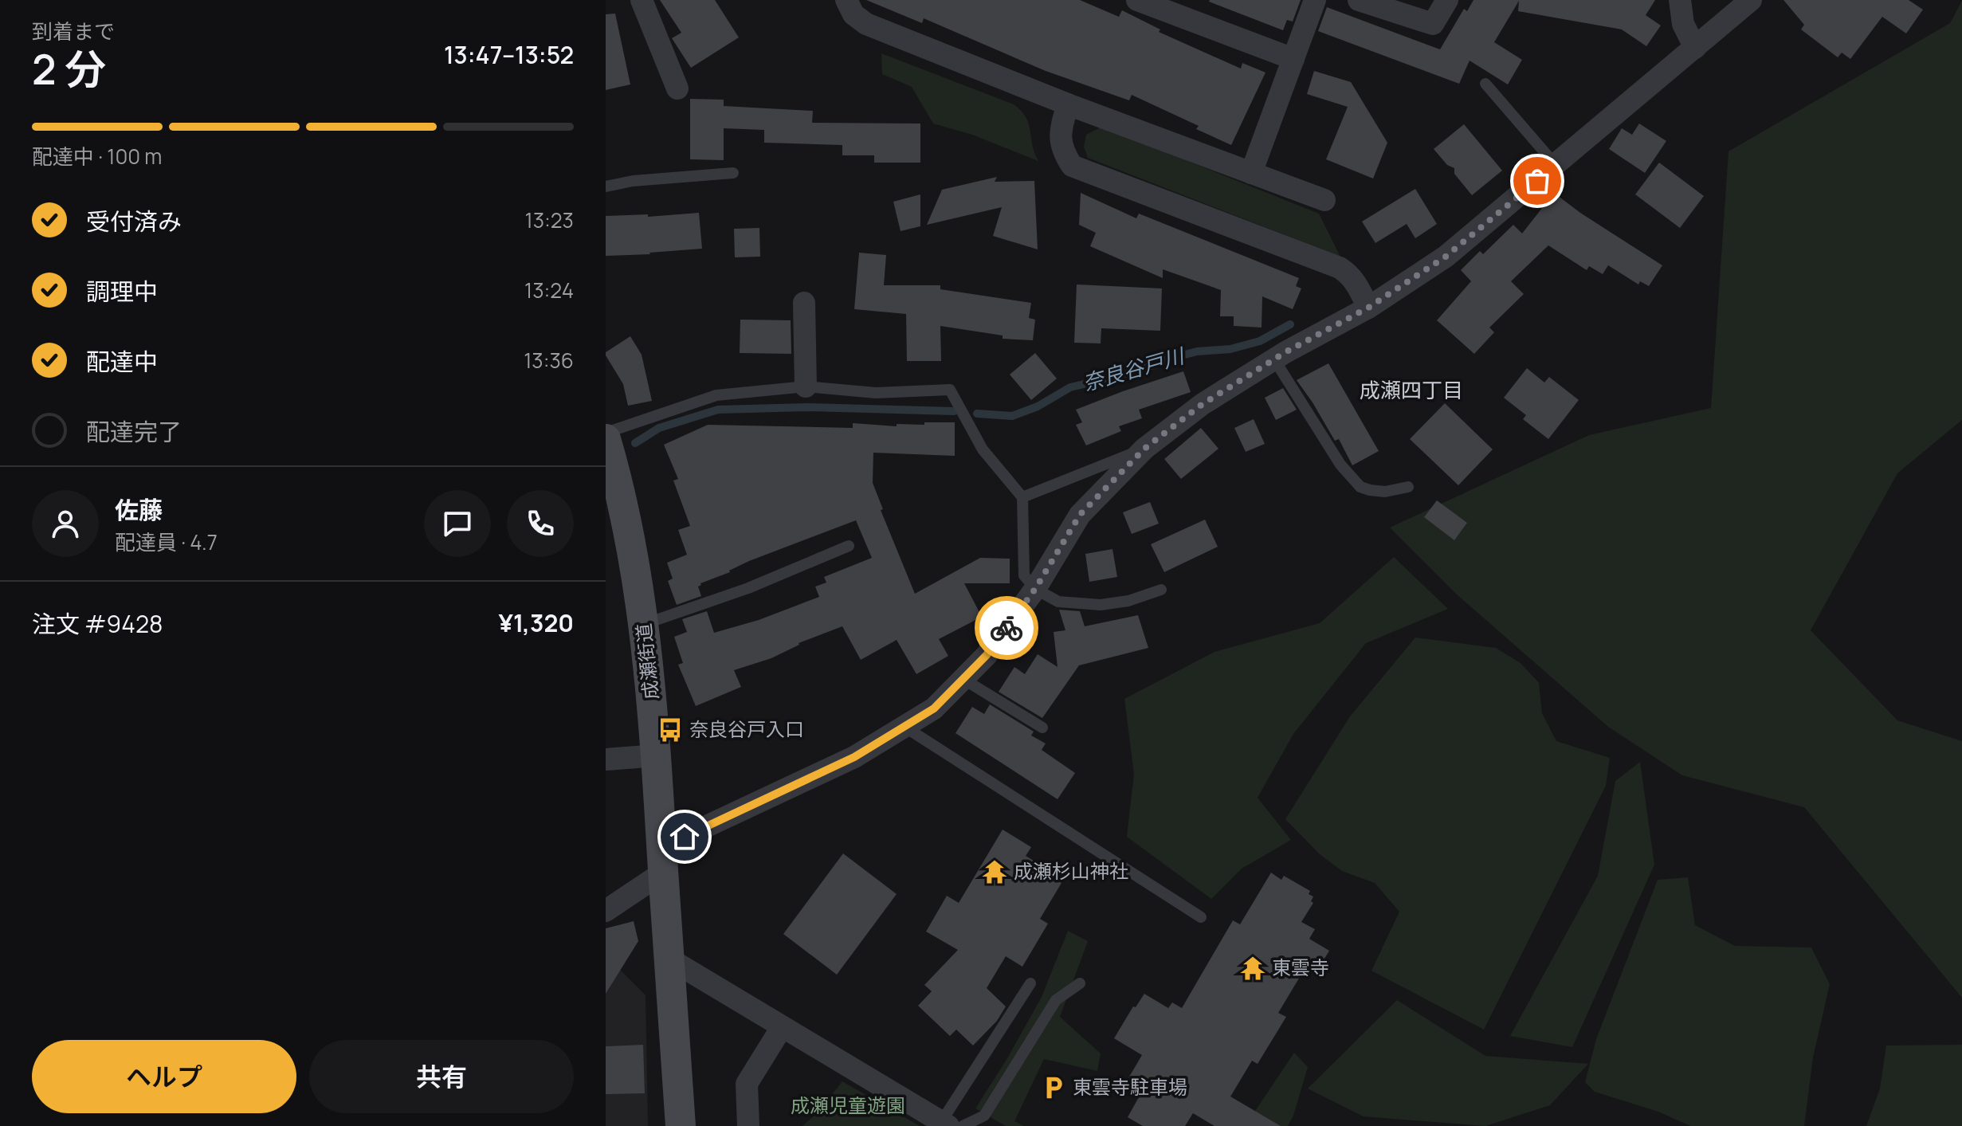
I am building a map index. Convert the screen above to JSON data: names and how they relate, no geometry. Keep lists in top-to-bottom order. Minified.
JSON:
{"streets":{"main road":["成瀬街道"]},"districts":["成瀬四丁目"],"water":["奈良谷戸川"],"parks":["成瀬児童遊園"],"places":{"bus stop":["奈良谷戸入口"],"temple":["成瀬杉山神社","東雲寺"],"parking":["東雲寺駐車場"]},"page":{"heading":["2 分","到着まで","13:47–13:52"],"panel":["佐藤","配達員 · 4.7","注文 #9428","¥1,320"],"bar":"配達中 · 100 m","list":[["受付済み","13:23"],["調理中","13:24"],["配達中","13:36"],"配達完了"],"buttons":["ヘルプ","共有"]}}
